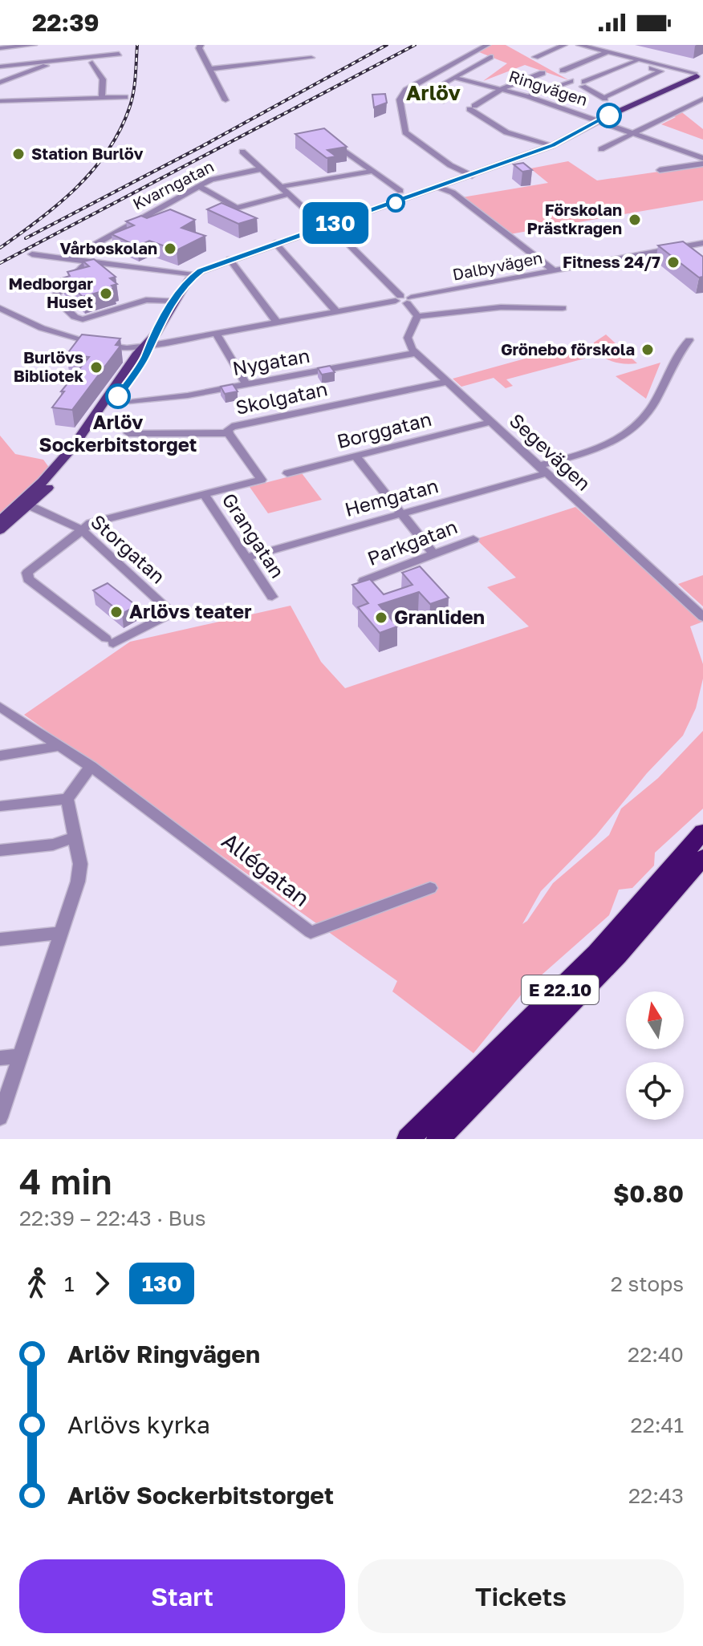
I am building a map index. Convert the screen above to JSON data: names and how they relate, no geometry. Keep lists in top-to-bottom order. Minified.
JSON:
{"streets":{"highway":["E 22.10"],"street":["Ringvägen","Kvarngatan","Dalbyvägen","Nygatan","Skolgatan","Borggatan","Segevägen","Hemgatan","Grangatan","Parkgatan","Storgatan","Allégatan"]},"crossings":[["Nygatan","Segevägen"],["Skolgatan","Segevägen"],["Borggatan","Segevägen"],["Segevägen","Hemgatan"],["Hemgatan","Grangatan"]],"districts":["Arlöv"],"places":["Station Burlöv","Förskolan Prästkragen","Vårboskolan","Fitness 24/7","Medborgar Huset","Grönebo förskola","Burlövs Bibliotek","Arlöv Sockerbitstorget","Arlövs teater","Granliden"],"lines":["bus line 130"],"north":"top","page":{"status":"22:39","on_map":"130","heading":["4 min","22:39 – 22:43 · Bus","$0.80"],"legs":["1","130","2 stops"],"list":[{"name":"Arlöv Ringvägen","value":"22:40"},{"name":"Arlövs kyrka","value":"22:41"},{"name":"Arlöv Sockerbitstorget","value":"22:43"}],"buttons":["Start","Tickets"]}}
